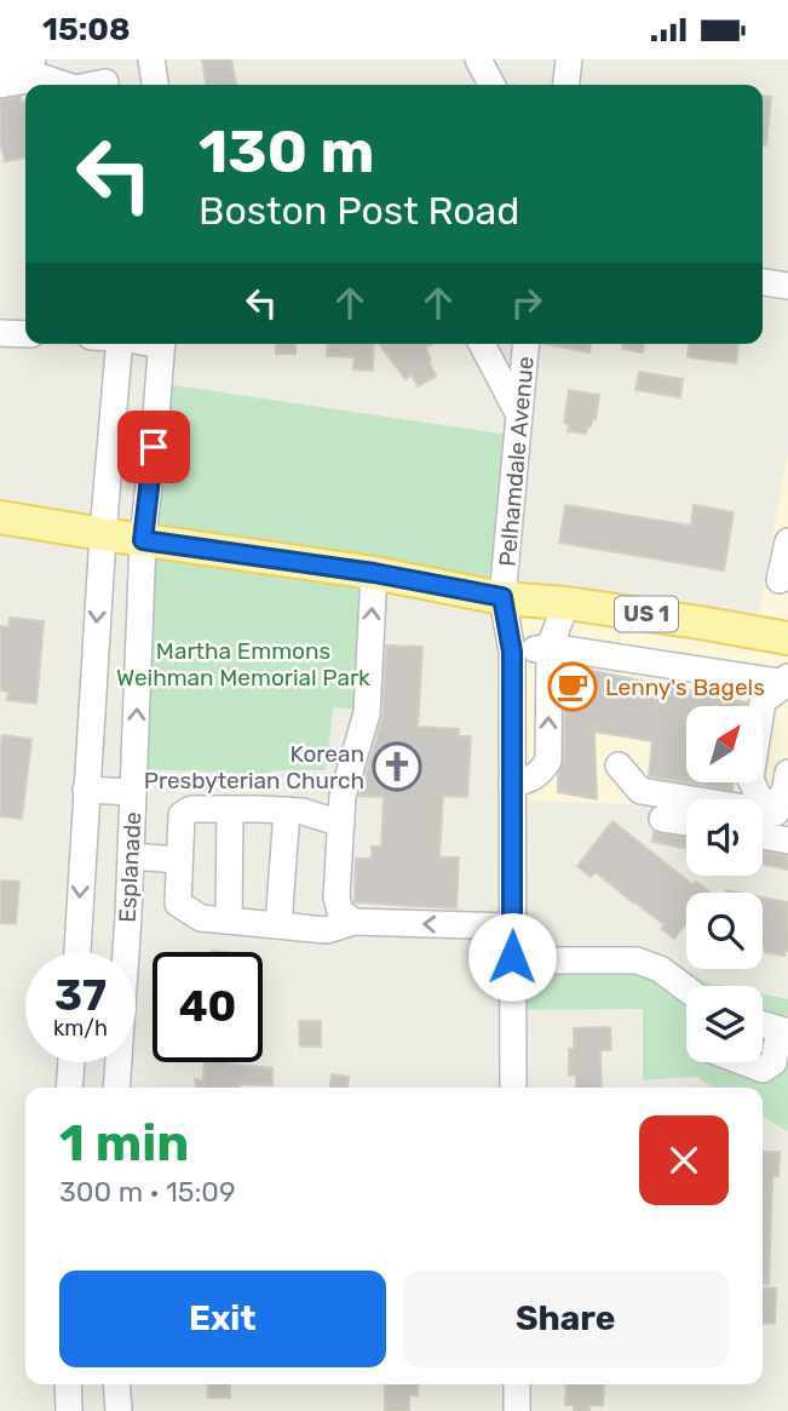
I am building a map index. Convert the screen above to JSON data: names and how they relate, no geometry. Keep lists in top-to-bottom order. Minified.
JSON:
{"streets":{"main road":["US 1"],"street":["Pelhamdale Avenue","Esplanade"]},"crossings":[["Pelhamdale Avenue","US 1"],["US 1","Esplanade"]],"parks":["Martha Emmons Weihman Memorial Park"],"places":{"cafe":["Lenny's Bagels"],"church":["Korean Presbyterian Church"]},"north":"top right","page":{"status":"15:08","turn":["130 m","Boston Post Road"],"speed":"37 km/h","limit":"40","heading":["1 min","300 m · 15:09"],"buttons":["Exit","Share"]}}
